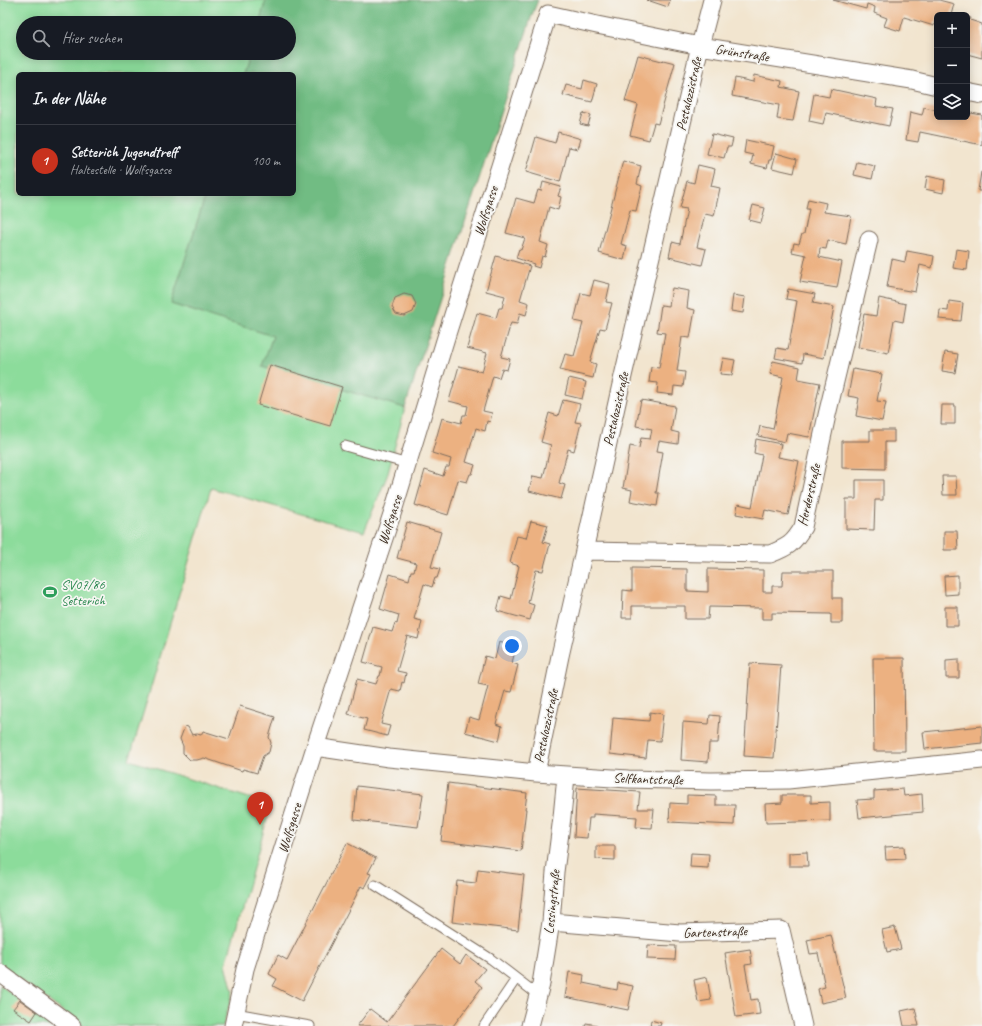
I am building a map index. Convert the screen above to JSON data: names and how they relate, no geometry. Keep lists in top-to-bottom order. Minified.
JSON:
{"streets":{"street":["Grünstraße","Pestalozzistraße","Wolfsgasse","Herderstraße","Selfkantstraße","Lessingstraße","Gartenstraße"]},"crossings":[["Grünstraße","Pestalozzistraße"],["Grünstraße","Wolfsgasse"],["Pestalozzistraße","Herderstraße"],["Pestalozzistraße","Selfkantstraße"],["Wolfsgasse","Selfkantstraße"],["Selfkantstraße","Lessingstraße"],["Lessingstraße","Gartenstraße"]],"places":{"sports":["SV07/86 Setterich"]},"page":{"map_buttons":["+","−"],"search":"Hier suchen","heading":"In der Nähe","list":[{"mark":"1","name":"Setterich Jugendtreff","note":"Haltestelle · Wolfsgasse","value":"100 m"}],"pins":"1"}}
